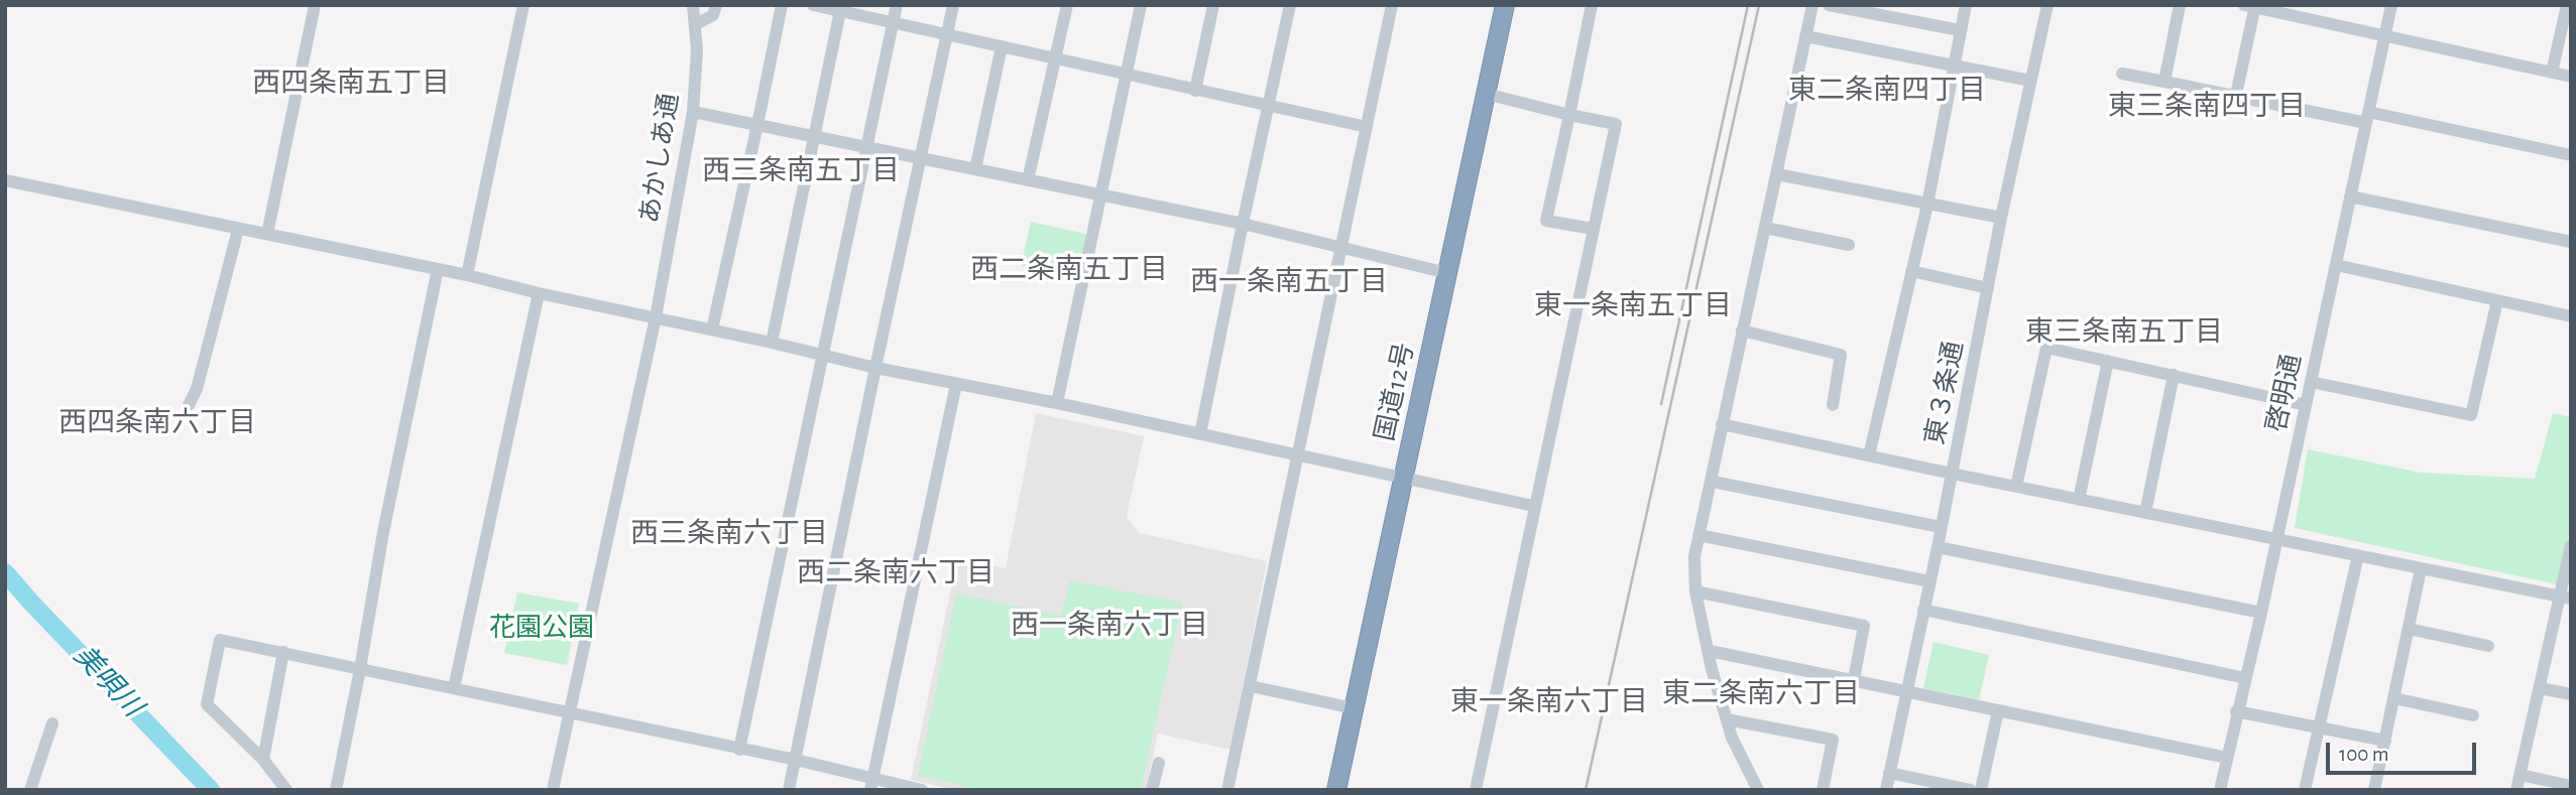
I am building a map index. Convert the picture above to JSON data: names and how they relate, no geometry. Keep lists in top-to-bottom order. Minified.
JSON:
{"streets":{"highway":["国道12号"],"street":["あかしあ通","東３条通","啓明通"]},"districts":["西四条南五丁目","東二条南四丁目","東三条南四丁目","西三条南五丁目","西二条南五丁目","西一条南五丁目","東一条南五丁目","東三条南五丁目","西四条南六丁目","西三条南六丁目","西二条南六丁目","西一条南六丁目","東二条南六丁目","東一条南六丁目"],"water":["美唄川"],"parks":["花園公園"],"scale_bar":"100 m"}
